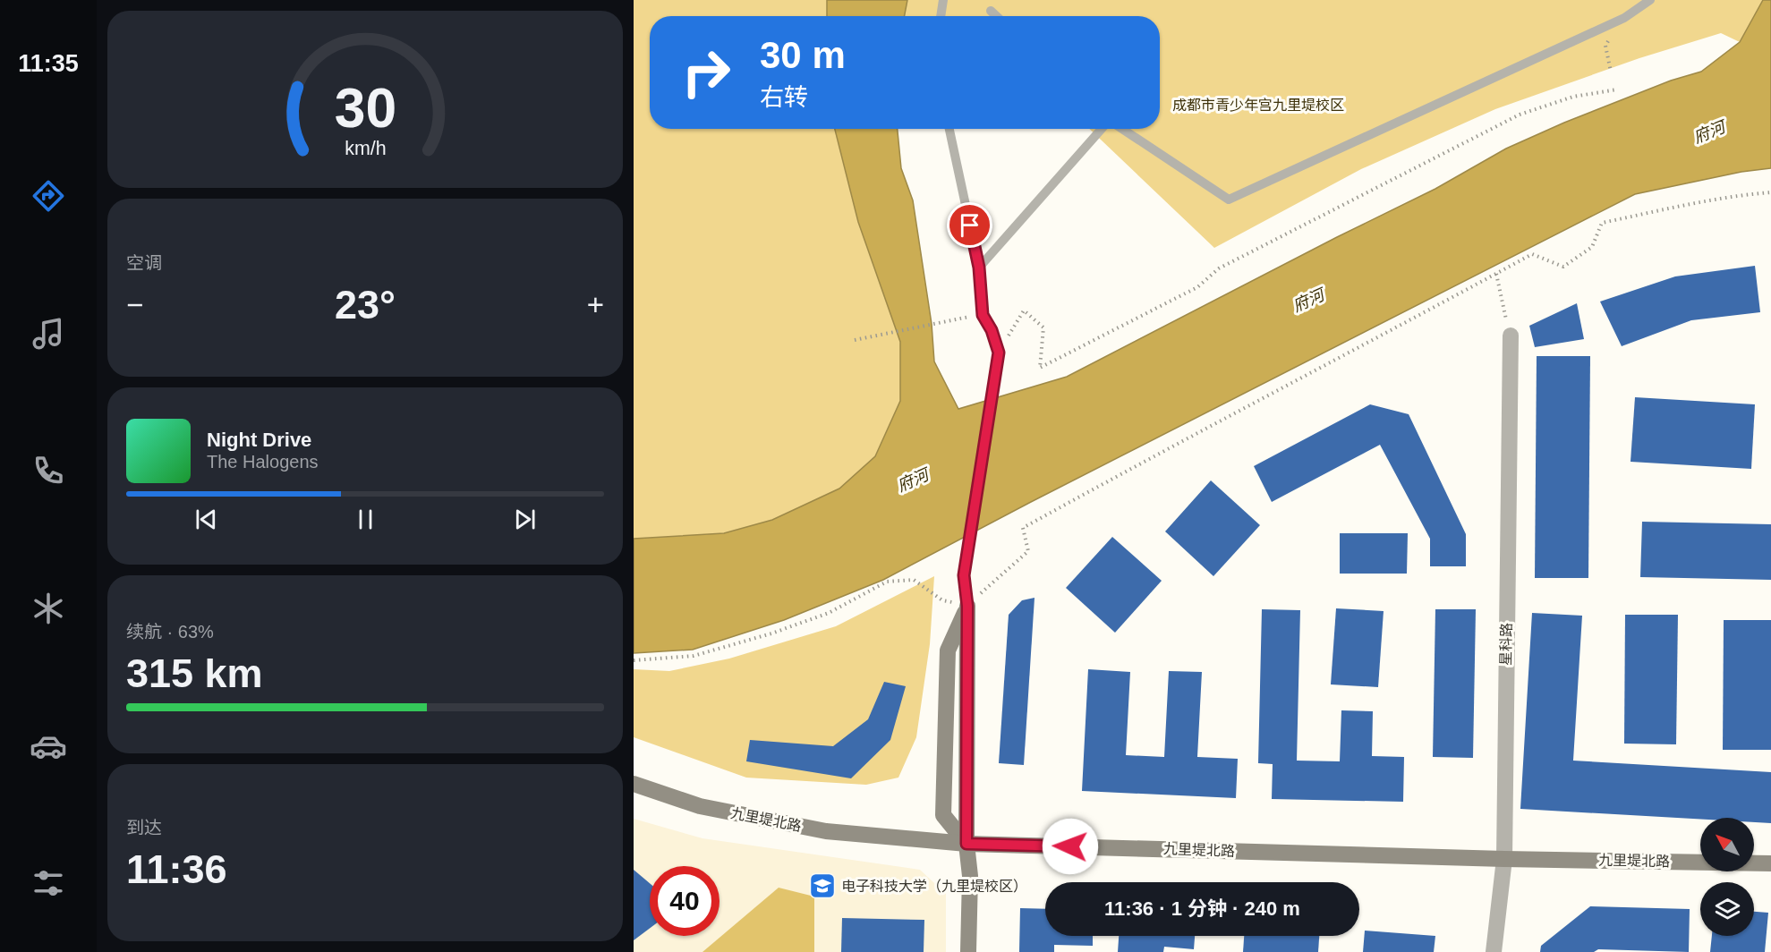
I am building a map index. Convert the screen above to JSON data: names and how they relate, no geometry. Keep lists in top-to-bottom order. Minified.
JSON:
{"streets":{"street":["星科路","九里堤北路"]},"crossings":[["星科路","九里堤北路"]],"water":["府河"],"parks":["成都市青少年宫九里堤校区"],"places":{"school or university":["电子科技大学（九里堤校区）"]},"north":"top left","page":{"tabs":"11:35","turn":["30 m","右转"],"tile":["空调",["续航 · 63%","315 km"],["到达","11:36"]],"heat":["−","23°","+"],"song":["Night Drive","The Halogens"],"limit":"40","trip":"11:36 · 1 分钟 · 240 m","gauge":["30","km/h"]}}
